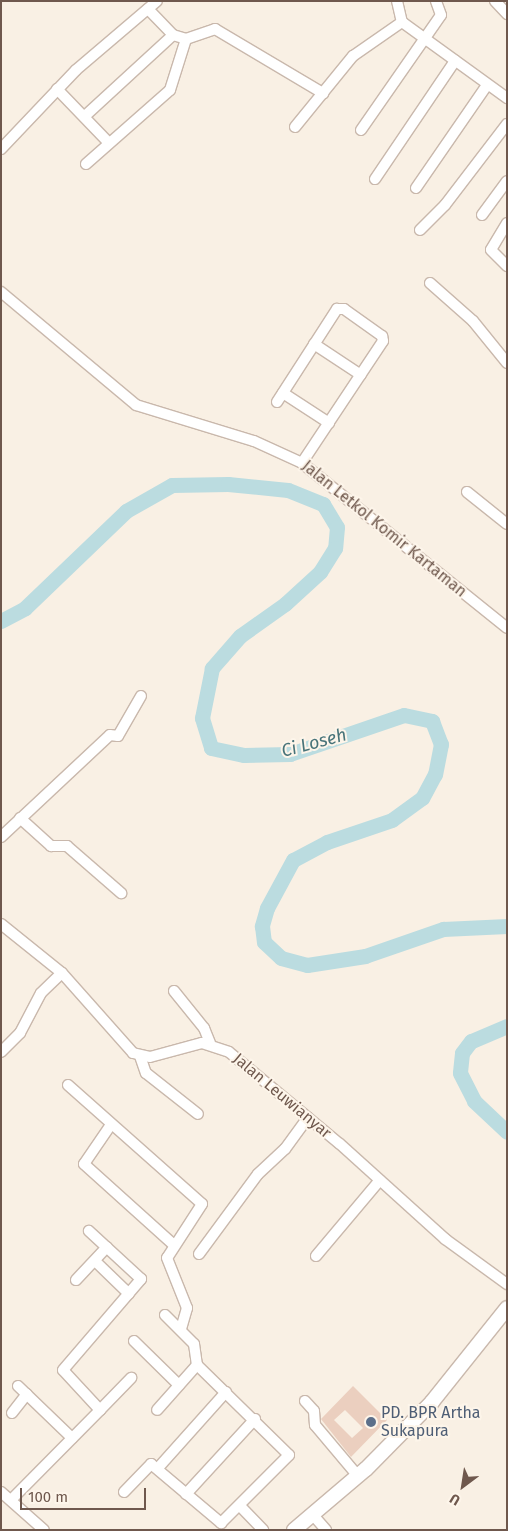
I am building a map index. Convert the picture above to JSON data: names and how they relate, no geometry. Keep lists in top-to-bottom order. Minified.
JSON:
{"streets":{"street":["Jalan Letkol Komir Kartaman","Jalan Leuwianyar"]},"water":["Ci Loseh"],"places":["PD. BPR Artha Sukapura"],"scale_bar":"100 m","north":"bottom left"}
